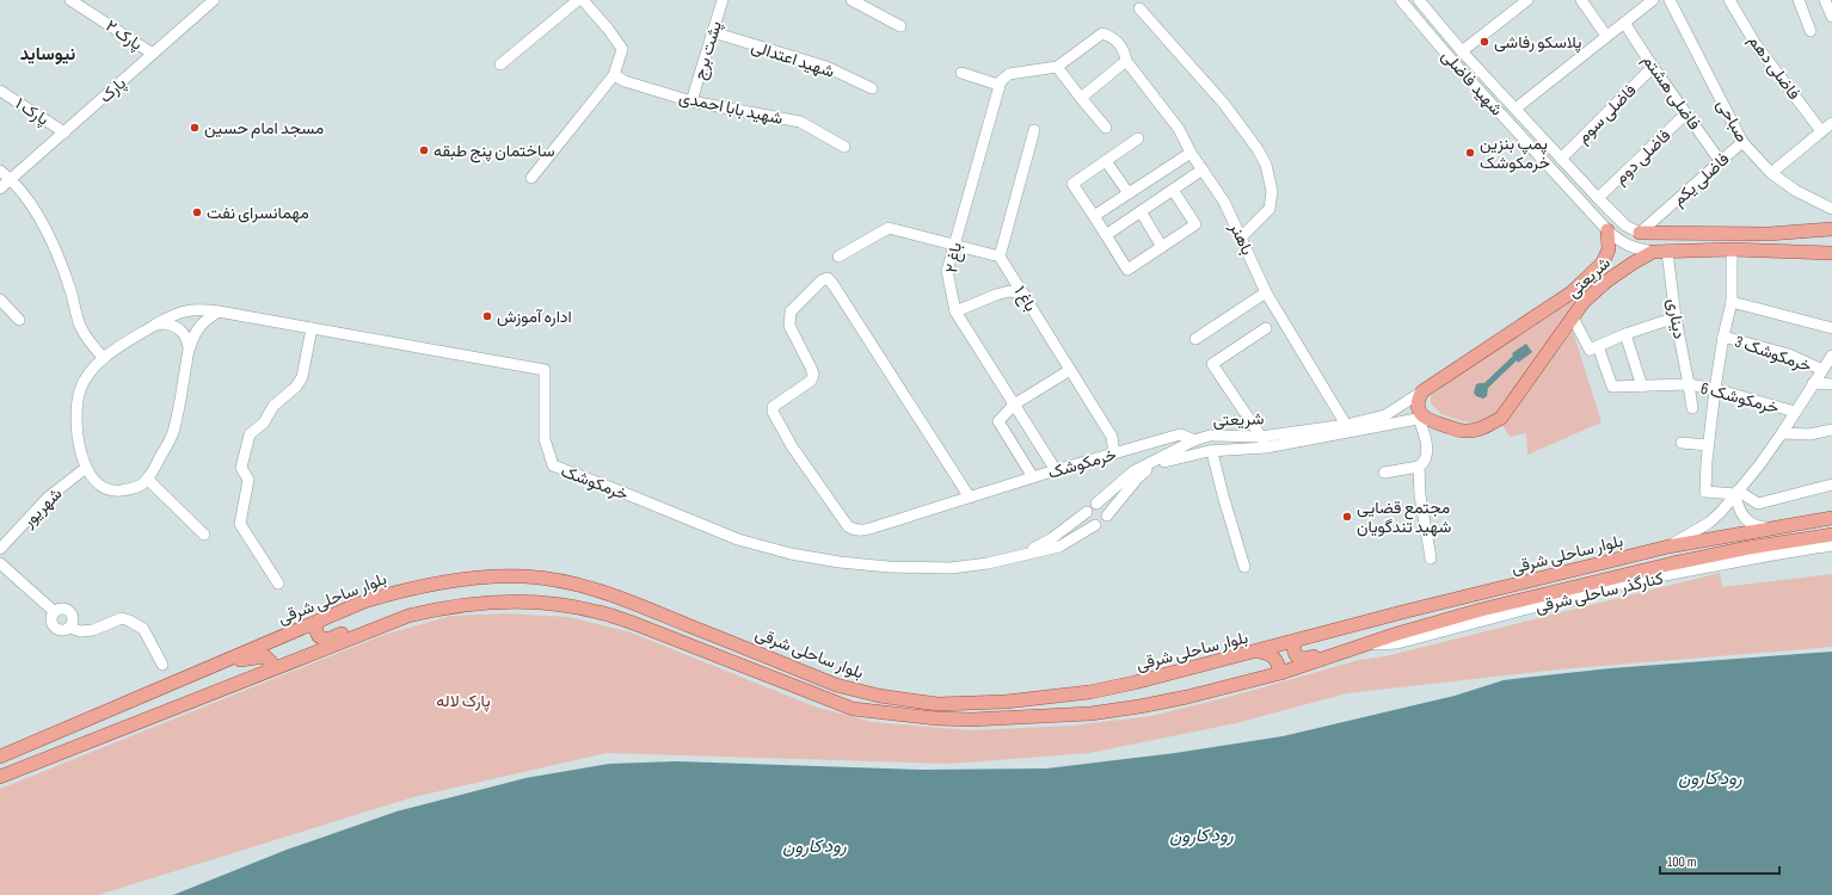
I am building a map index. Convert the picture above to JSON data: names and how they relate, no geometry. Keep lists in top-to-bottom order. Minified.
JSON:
{"streets":{"main road":["شریعتی","بلوار ساحلی شرقی"],"street":["پارک ۲","پشت برج","شهید اعتدالی","فاضلی دهم","شهید فاضلی","پارک","فاضلی هشتم","شهید بابا احمدی","پارک ۱","فاضلی سوم","صباحی","فاضلی دوم","فاضلی یکم","باهنر","باغ ۲","باغ ۱","دیناری","خرمکوشک 3","خرمکوشک 6","خرمکوشک","شهریور"]},"crossings":[["پارک ۲","پارک"],["پشت برج","شهید اعتدالی"],["پشت برج","شهید بابا احمدی"],["شهید فاضلی","فاضلی سوم"],["شهید فاضلی","فاضلی دوم"],["شهید فاضلی","فاضلی یکم"],["شهید فاضلی","شریعتی"],["پارک","پارک ۱"],["فاضلی هشتم","فاضلی سوم"],["فاضلی هشتم","فاضلی دوم"],["فاضلی هشتم","فاضلی یکم"],["صباحی","فاضلی یکم"],["باهنر","شریعتی"],["باغ ۲","خرمکوشک"],["شریعتی","دیناری"],["شریعتی","خرمکوشک"],["باغ ۱","خرمکوشک"],["دیناری","خرمکوشک 6"],["خرمکوشک","شهریور"]],"districts":["نیوساید"],"water":["رود کارون"],"parks":["پارک لاله"],"places":["پلاسکو رفاشی","مسجد امام حسین","ساختمان پنج طبقه","پمپ بنزین خرمکوشک","مهمانسرای نفت","اداره آموزش","مجتمع قضایی شهید تندگویان"],"scale_bar":"100 m"}
